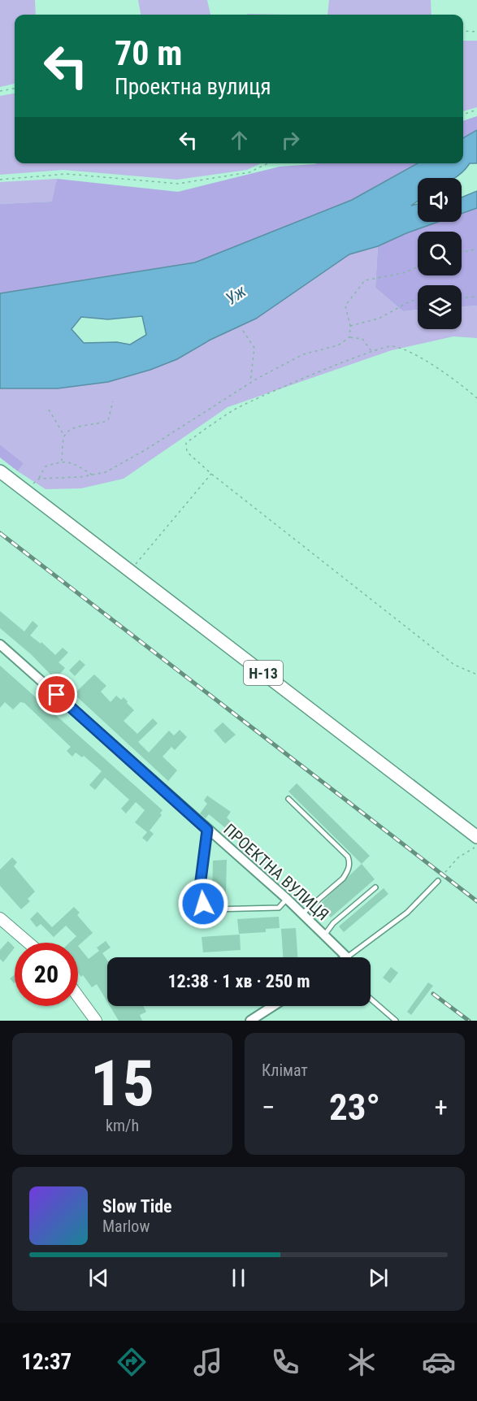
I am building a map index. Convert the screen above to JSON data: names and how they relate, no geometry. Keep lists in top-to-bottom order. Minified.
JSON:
{"streets":{"main road":["Н-13"],"street":["ПРОЕКТНА ВУЛИЦЯ"]},"water":["Уж"],"page":{"turn":["70 m","Проектна вулиця"],"limit":"20","trip":"12:38 · 1 хв · 250 m","tile":[["15","km/h"],"Клімат"],"heat":["−","23°","+"],"song":["Slow Tide","Marlow"],"tabs":"12:37"}}
